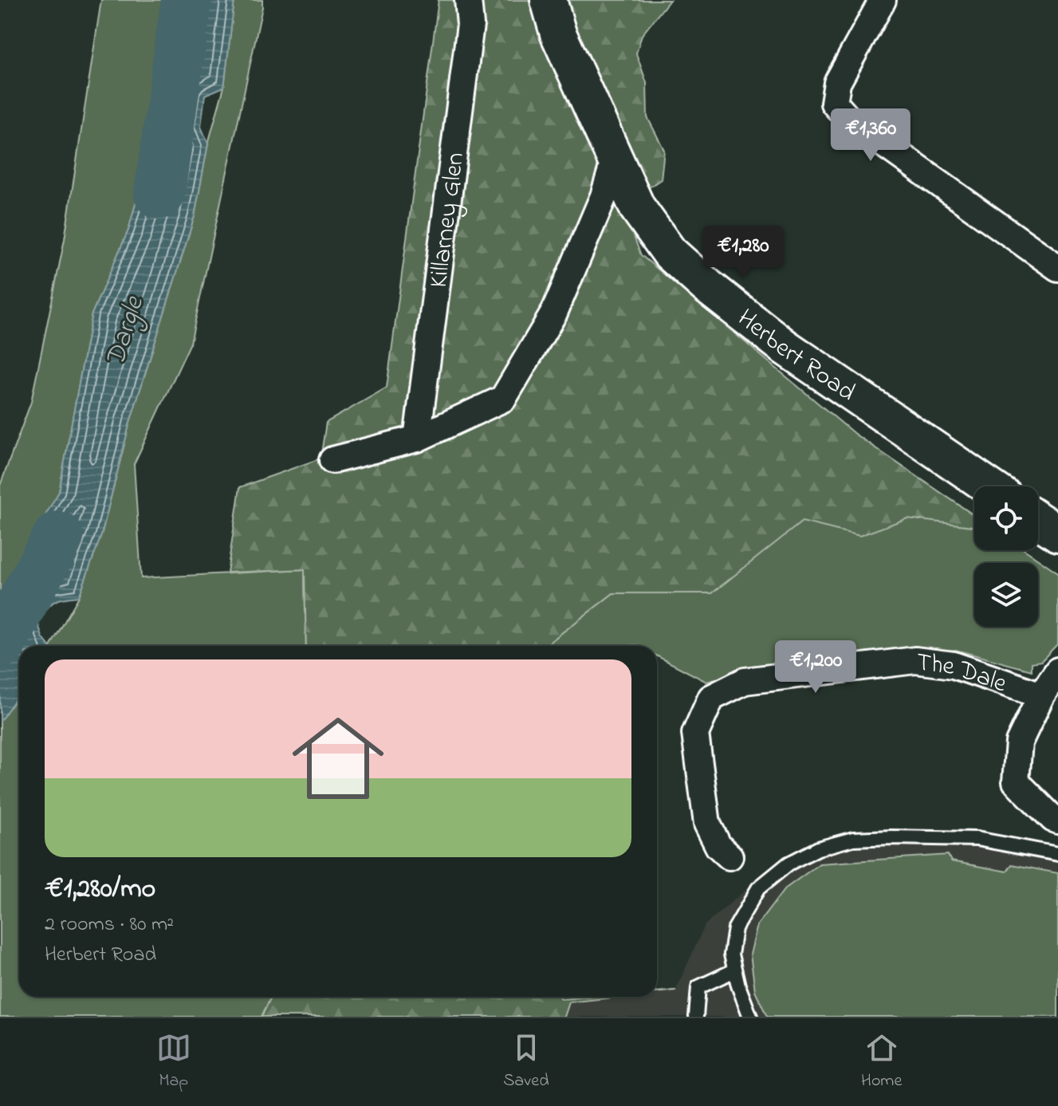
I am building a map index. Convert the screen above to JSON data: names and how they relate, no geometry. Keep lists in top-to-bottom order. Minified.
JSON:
{"streets":{"street":["Killarney Glen","Herbert Road","The Dale"]},"water":["Dargle"],"page":{"price":["€1,360","€1,280","€1,200"],"list":[{"name":"€1,280/mo","note":"2 rooms · 80 m² · Herbert Road"}],"tabs":["Map","Saved","Home"]}}
